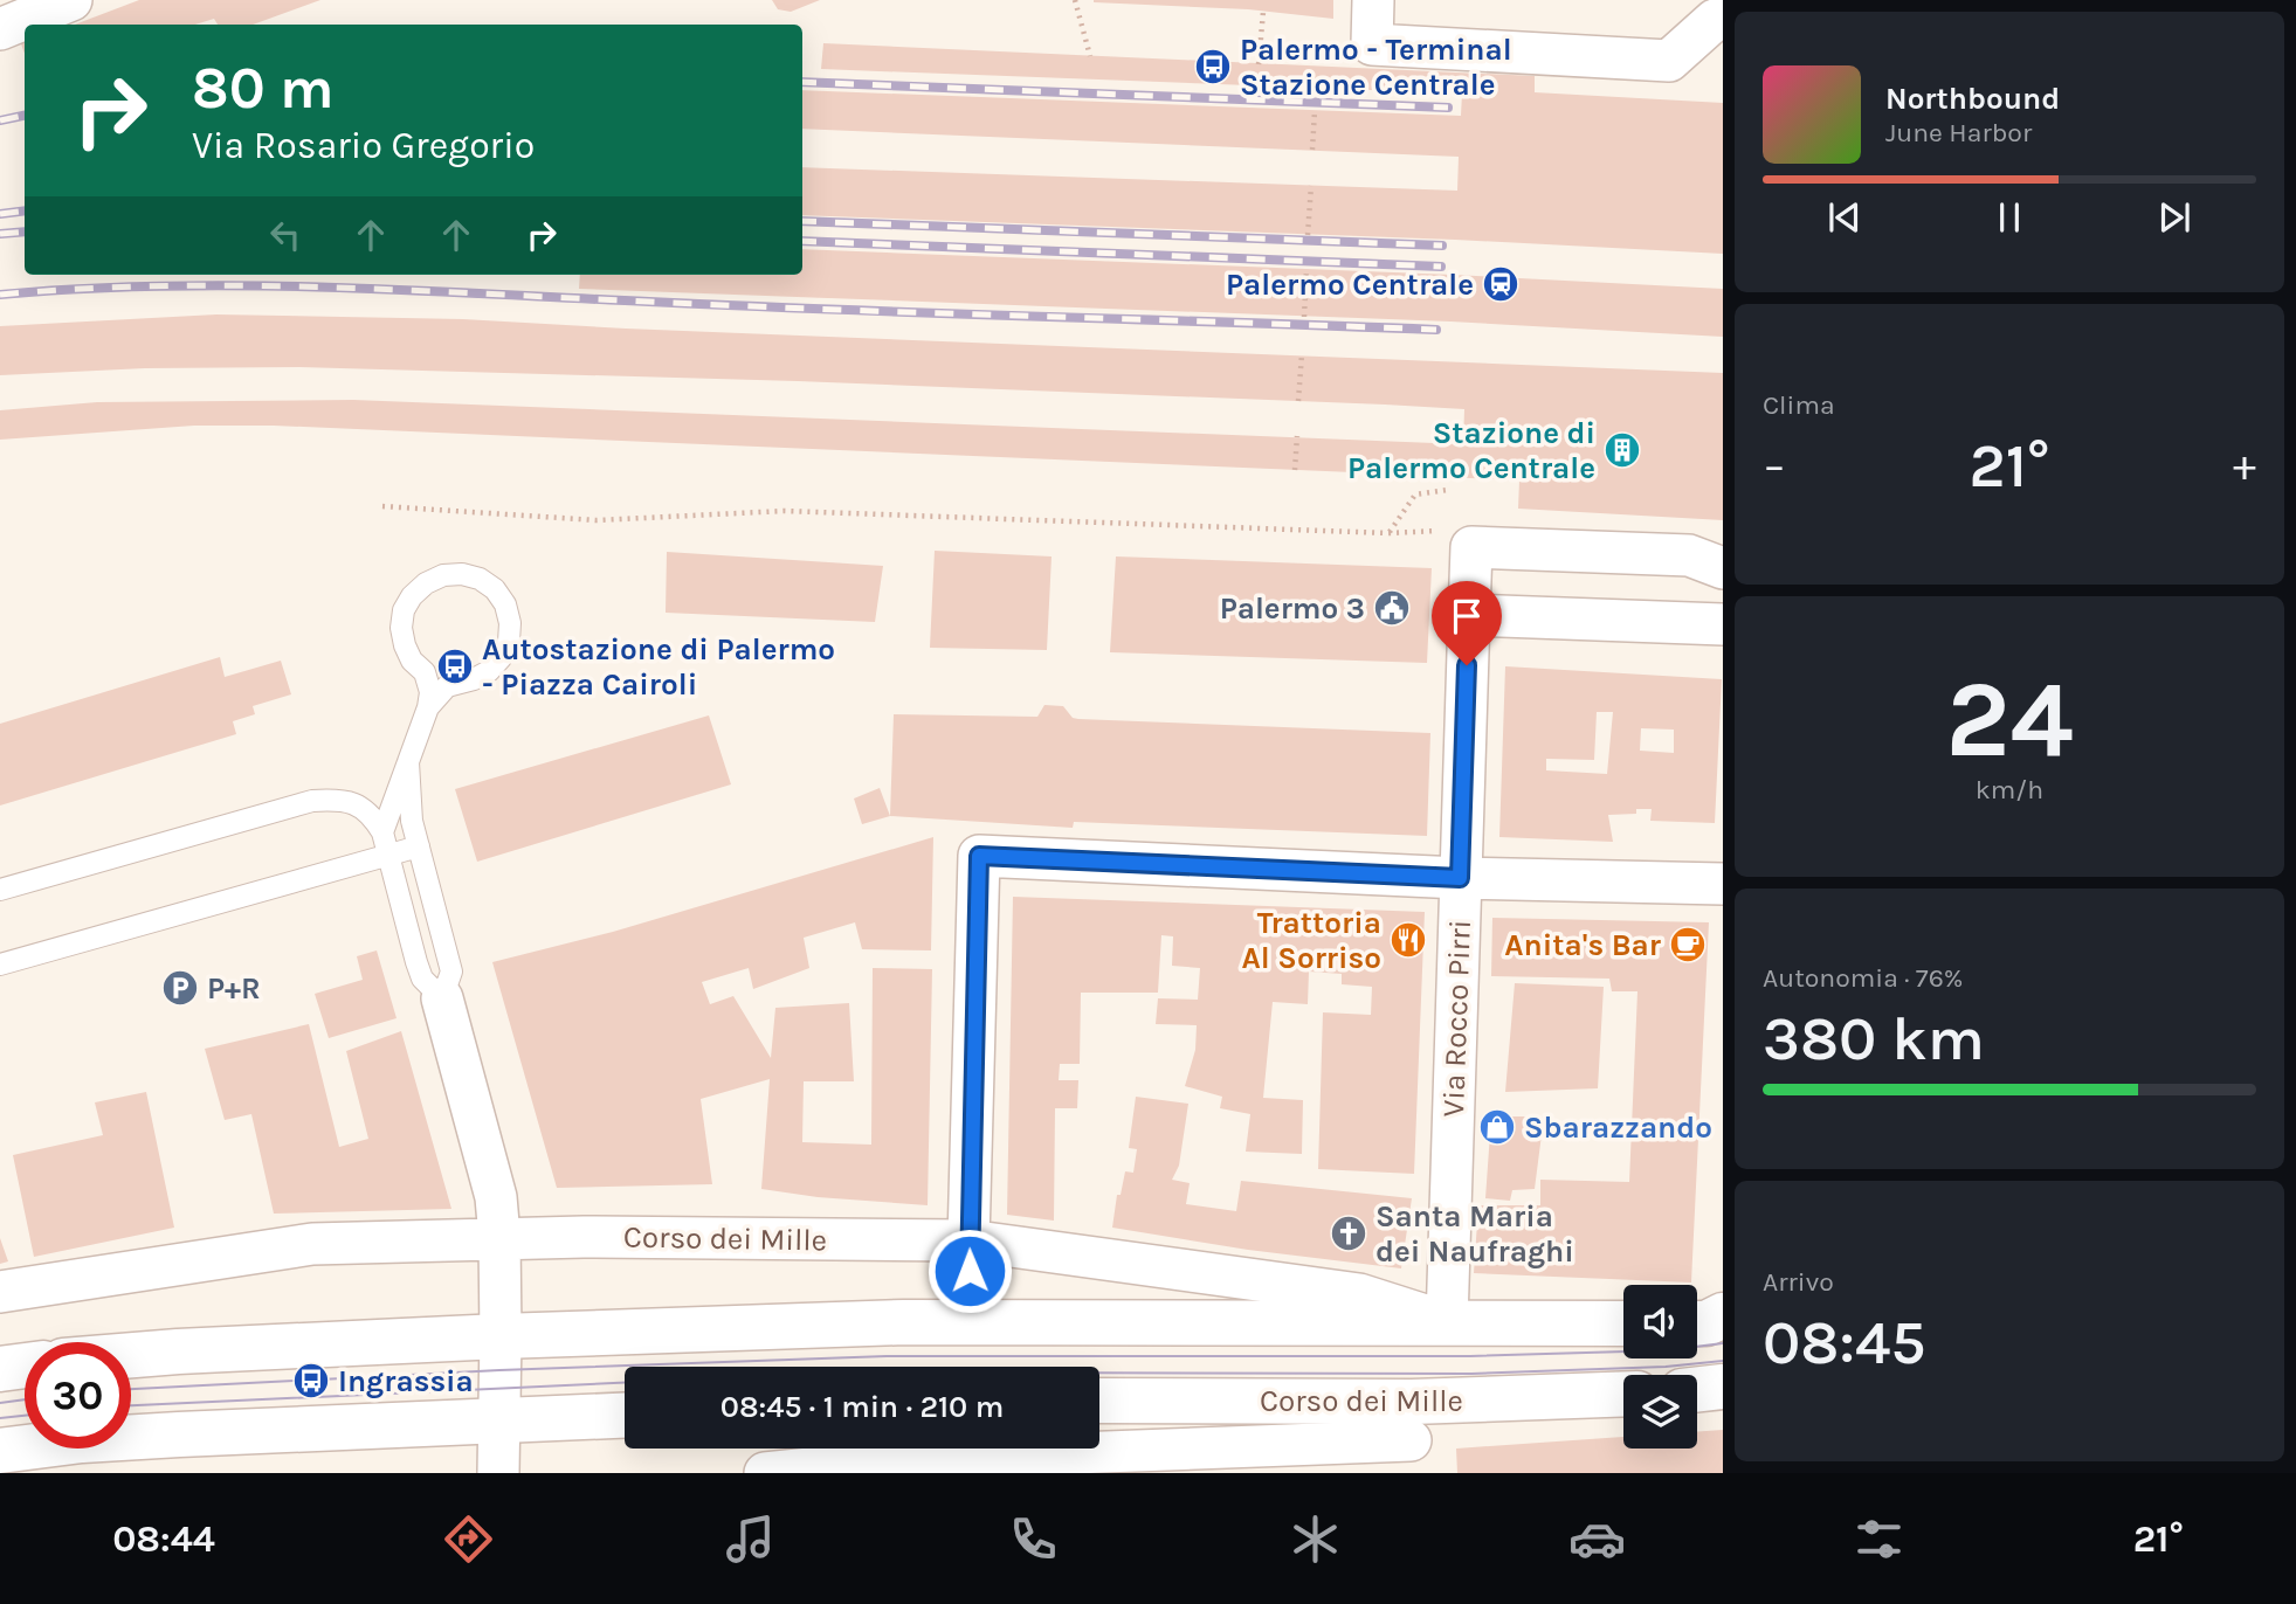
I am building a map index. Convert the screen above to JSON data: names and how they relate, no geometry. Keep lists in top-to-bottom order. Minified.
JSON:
{"streets":{"street":["Via Rocco Pirri","Corso dei Mille"]},"crossings":[["Via Rocco Pirri","Corso dei Mille"]],"places":{"bus stop":["Palermo - Terminal Stazione Centrale","Autostazione di Palermo - Piazza Cairoli","Ingrassia"],"station":["Palermo Centrale"],"building":["Stazione di Palermo Centrale"],"public building":["Palermo 3"],"restaurant":["Trattoria Al Sorriso"],"cafe":["Anita's Bar"],"parking":["P+R"],"shop":["Sbarazzando"],"church":["Santa Maria dei Naufraghi"]},"page":{"turn":["80 m","Via Rosario Gregorio"],"song":["Northbound","June Harbor"],"tile":["Clima",["24","km/h"],["Autonomia · 76%","380 km"],["Arrivo","08:45"]],"heat":["−","21°","+"],"limit":"30","trip":"08:45 · 1 min · 210 m","tabs":["08:44","21°"]}}
